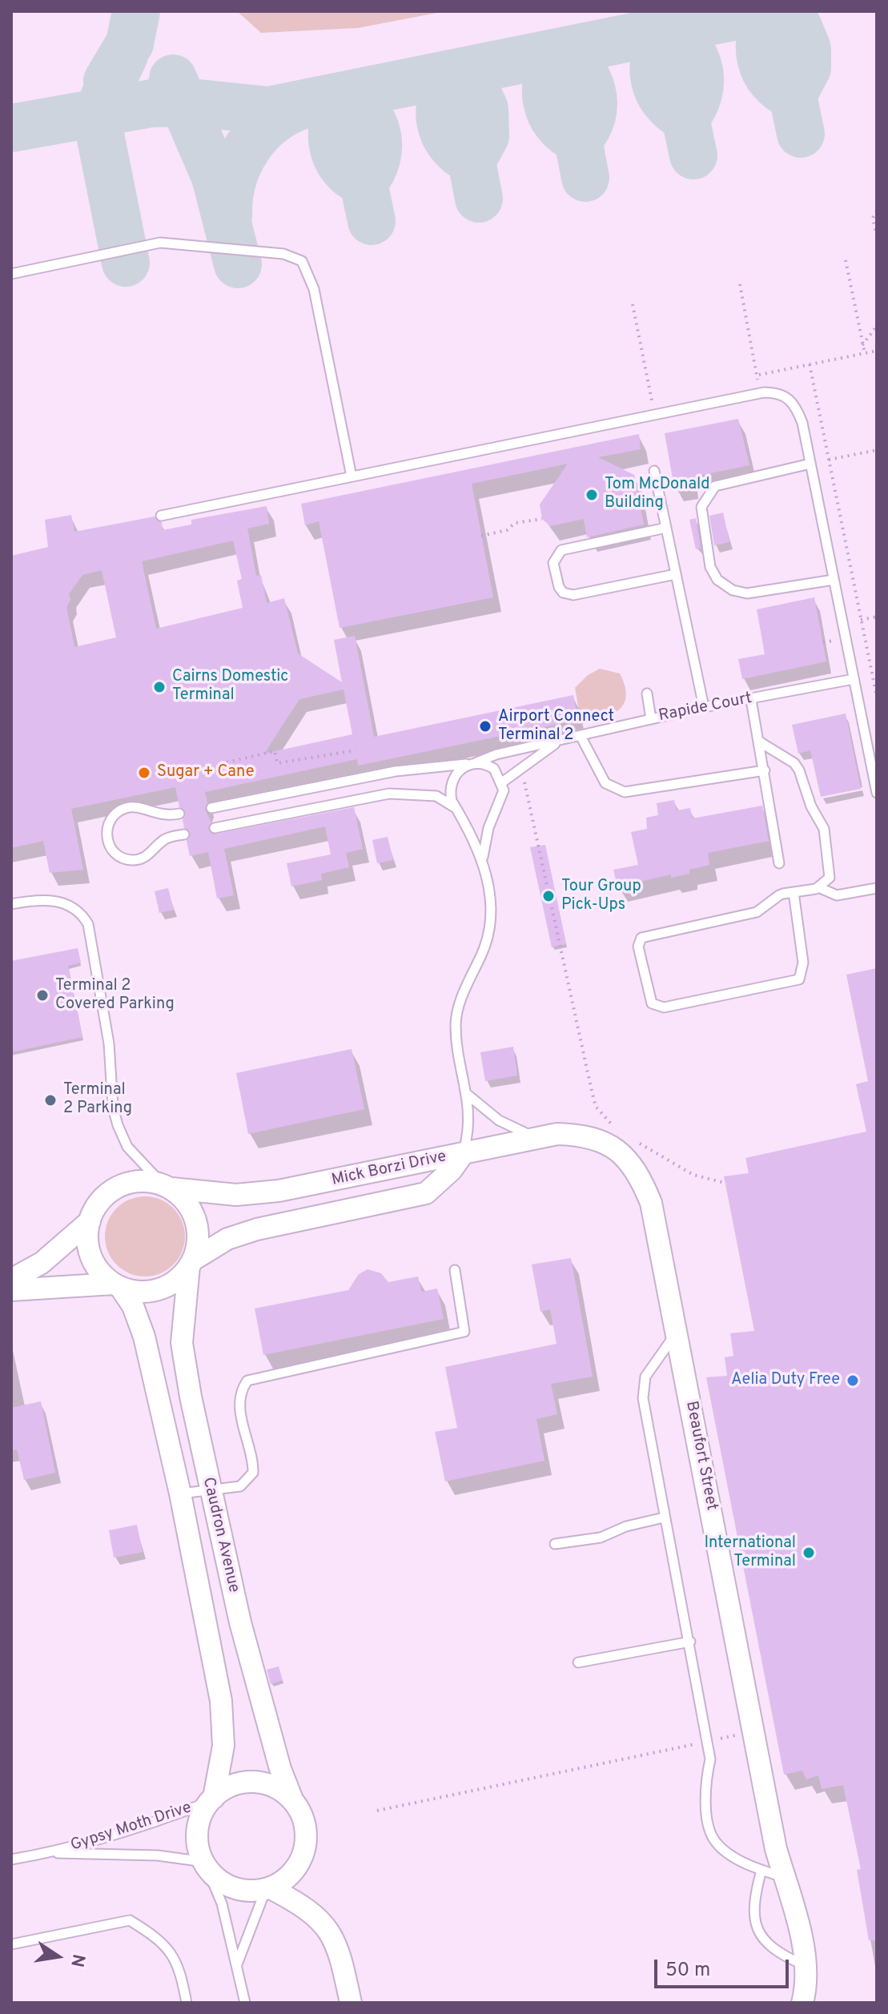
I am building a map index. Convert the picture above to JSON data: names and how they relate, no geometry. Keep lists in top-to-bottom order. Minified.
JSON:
{"streets":{"street":["Mick Borzi Drive","Beaufort Street","Caudron Avenue"],"lane":["Rapide Court","Gypsy Moth Drive"]},"crossings":[["Mick Borzi Drive","Beaufort Street"],["Mick Borzi Drive","Caudron Avenue"],["Caudron Avenue","Gypsy Moth Drive"]],"places":["Tom McDonald Building","Cairns Domestic Terminal","Airport Connect Terminal 2","Sugar + Cane","Tour Group Pick-Ups","Terminal 2 Covered Parking","Terminal 2 Parking","Aelia Duty Free","International Terminal"],"scale_bar":"50 m","north":"right"}
